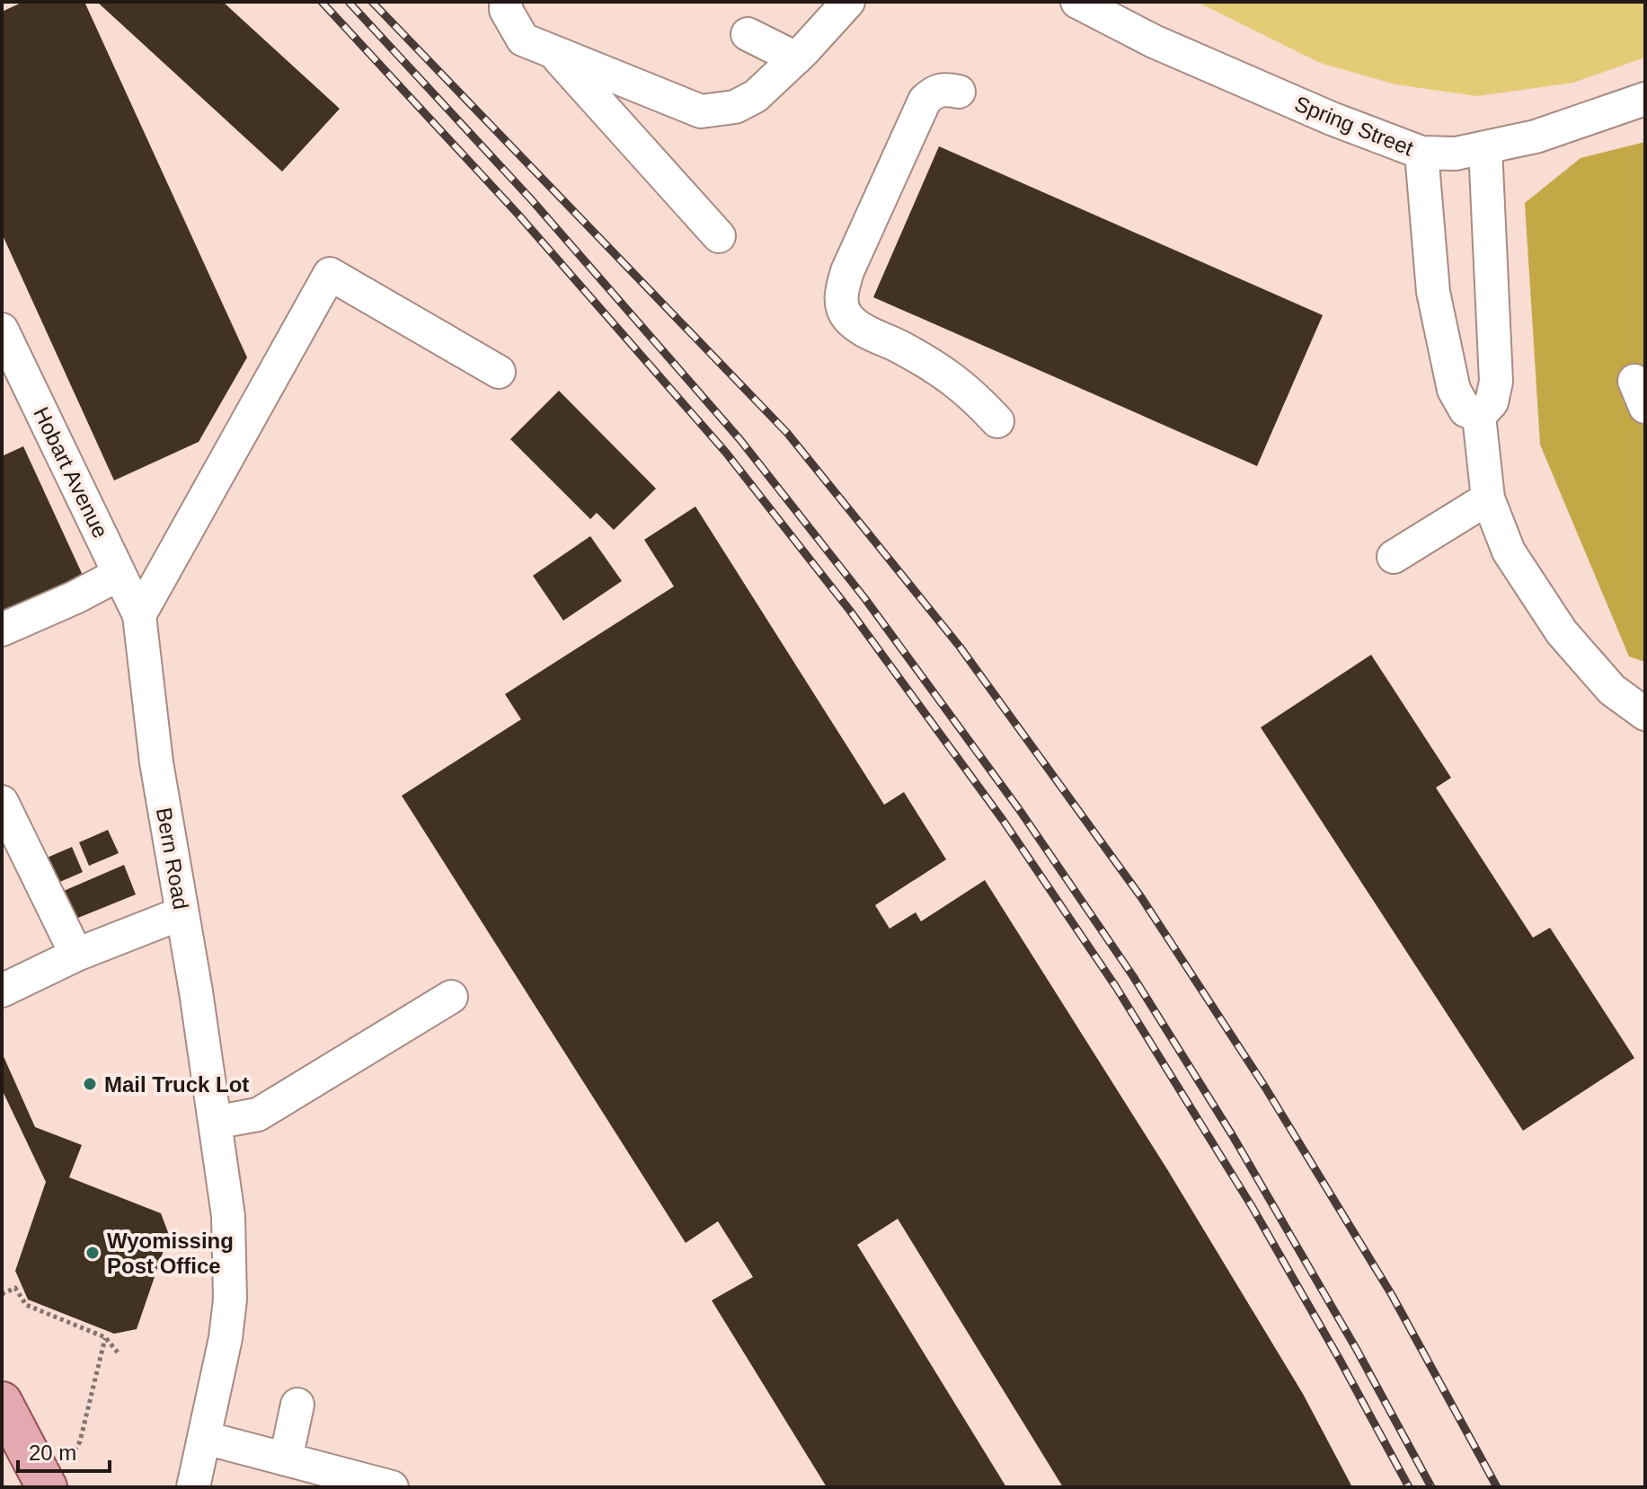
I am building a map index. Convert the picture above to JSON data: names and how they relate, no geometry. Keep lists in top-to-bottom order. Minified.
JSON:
{"streets":{"street":["Spring Street","Hobart Avenue","Bern Road"]},"crossings":[["Hobart Avenue","Bern Road"]],"places":["Mail Truck Lot","Wyomissing Post Office"],"scale_bar":"20 m"}
